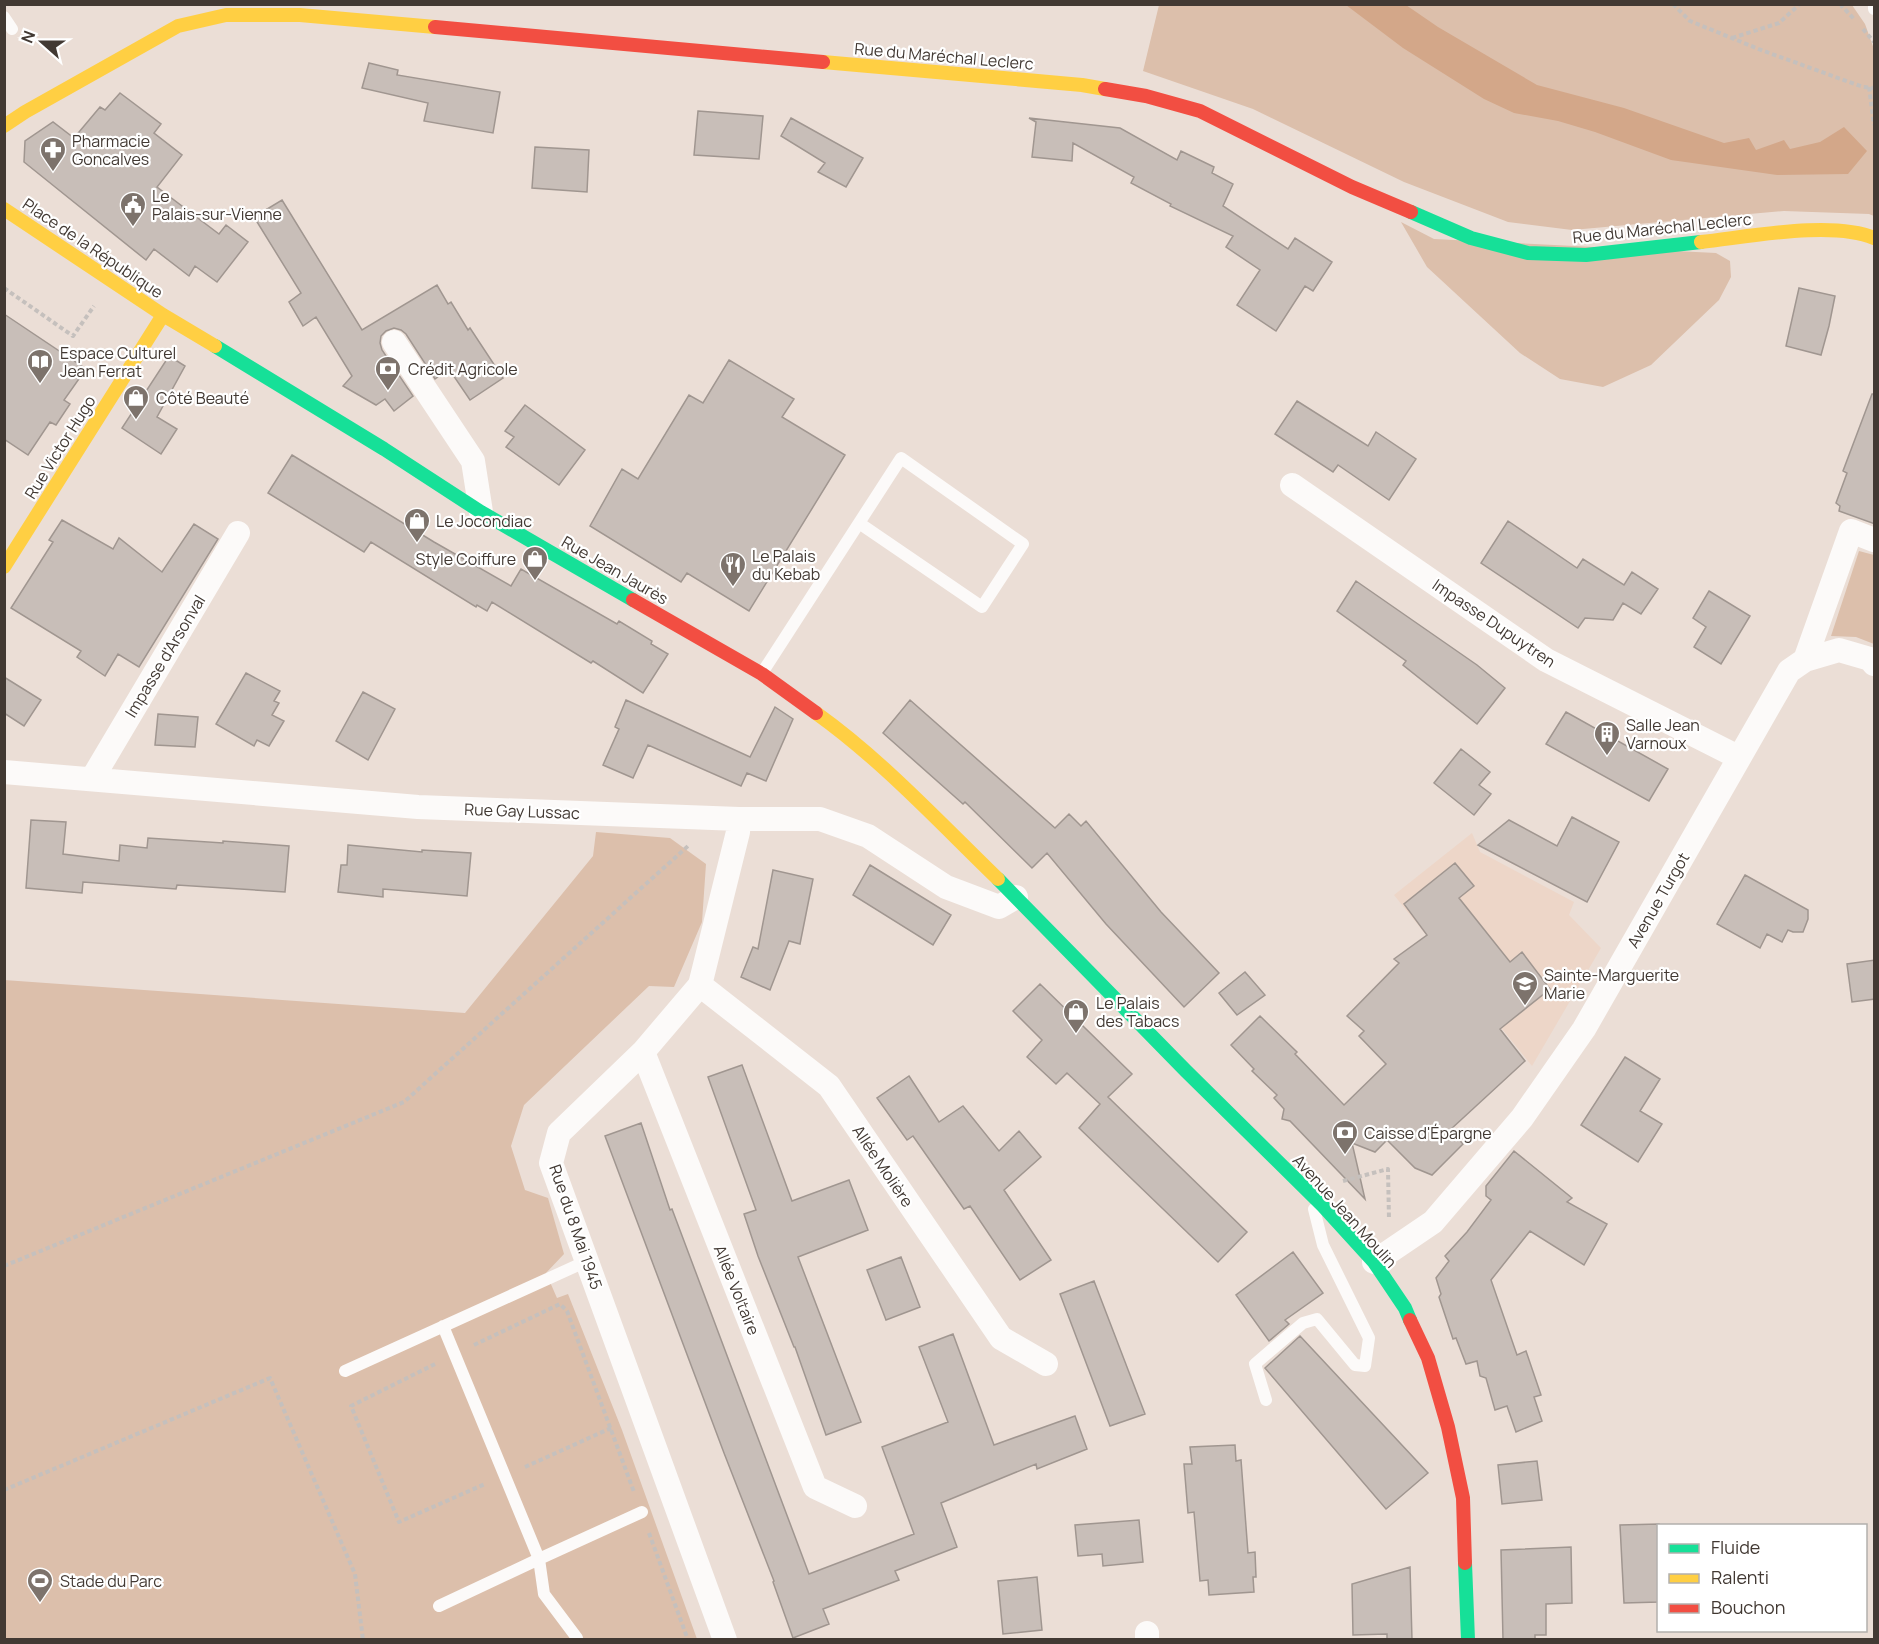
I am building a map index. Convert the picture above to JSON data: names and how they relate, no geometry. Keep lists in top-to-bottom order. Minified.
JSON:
{"streets":{"main road":["Rue du Maréchal Leclerc","Place de la République","Rue Victor Hugo","Rue Jean Jaurès","Avenue Jean Moulin"],"street":["Impasse Dupuytren","Impasse d'Arsonval","Rue Gay Lussac","Avenue Turgot","Allée Molière","Rue du 8 Mai 1945","Allée Voltaire"]},"crossings":[["Place de la République","Rue Victor Hugo"],["Place de la République","Rue Jean Jaurès"],["Rue Victor Hugo","Rue Jean Jaurès"],["Rue Jean Jaurès","Rue Gay Lussac"],["Rue Jean Jaurès","Avenue Jean Moulin"],["Impasse Dupuytren","Avenue Turgot"],["Impasse d'Arsonval","Rue Gay Lussac"],["Rue Gay Lussac","Avenue Jean Moulin"],["Rue Gay Lussac","Rue du 8 Mai 1945"],["Avenue Turgot","Avenue Jean Moulin"],["Allée Molière","Rue du 8 Mai 1945"],["Rue du 8 Mai 1945","Allée Voltaire"]],"places":{"pharmacy":["Pharmacie Goncalves"],"public building":["Le Palais-sur-Vienne"],"library":["Espace Culturel Jean Ferrat"],"bank":["Crédit Agricole","Caisse d'Épargne"],"shop":["Côté Beauté","Le Jocondiac","Style Coiffure","Le Palais des Tabacs"],"restaurant":["Le Palais du Kebab"],"building":["Salle Jean Varnoux"],"school or university":["Sainte-Marguerite Marie"],"sports":["Stade du Parc"]},"legend":["Fluide","Ralenti","Bouchon"],"north":"left"}
